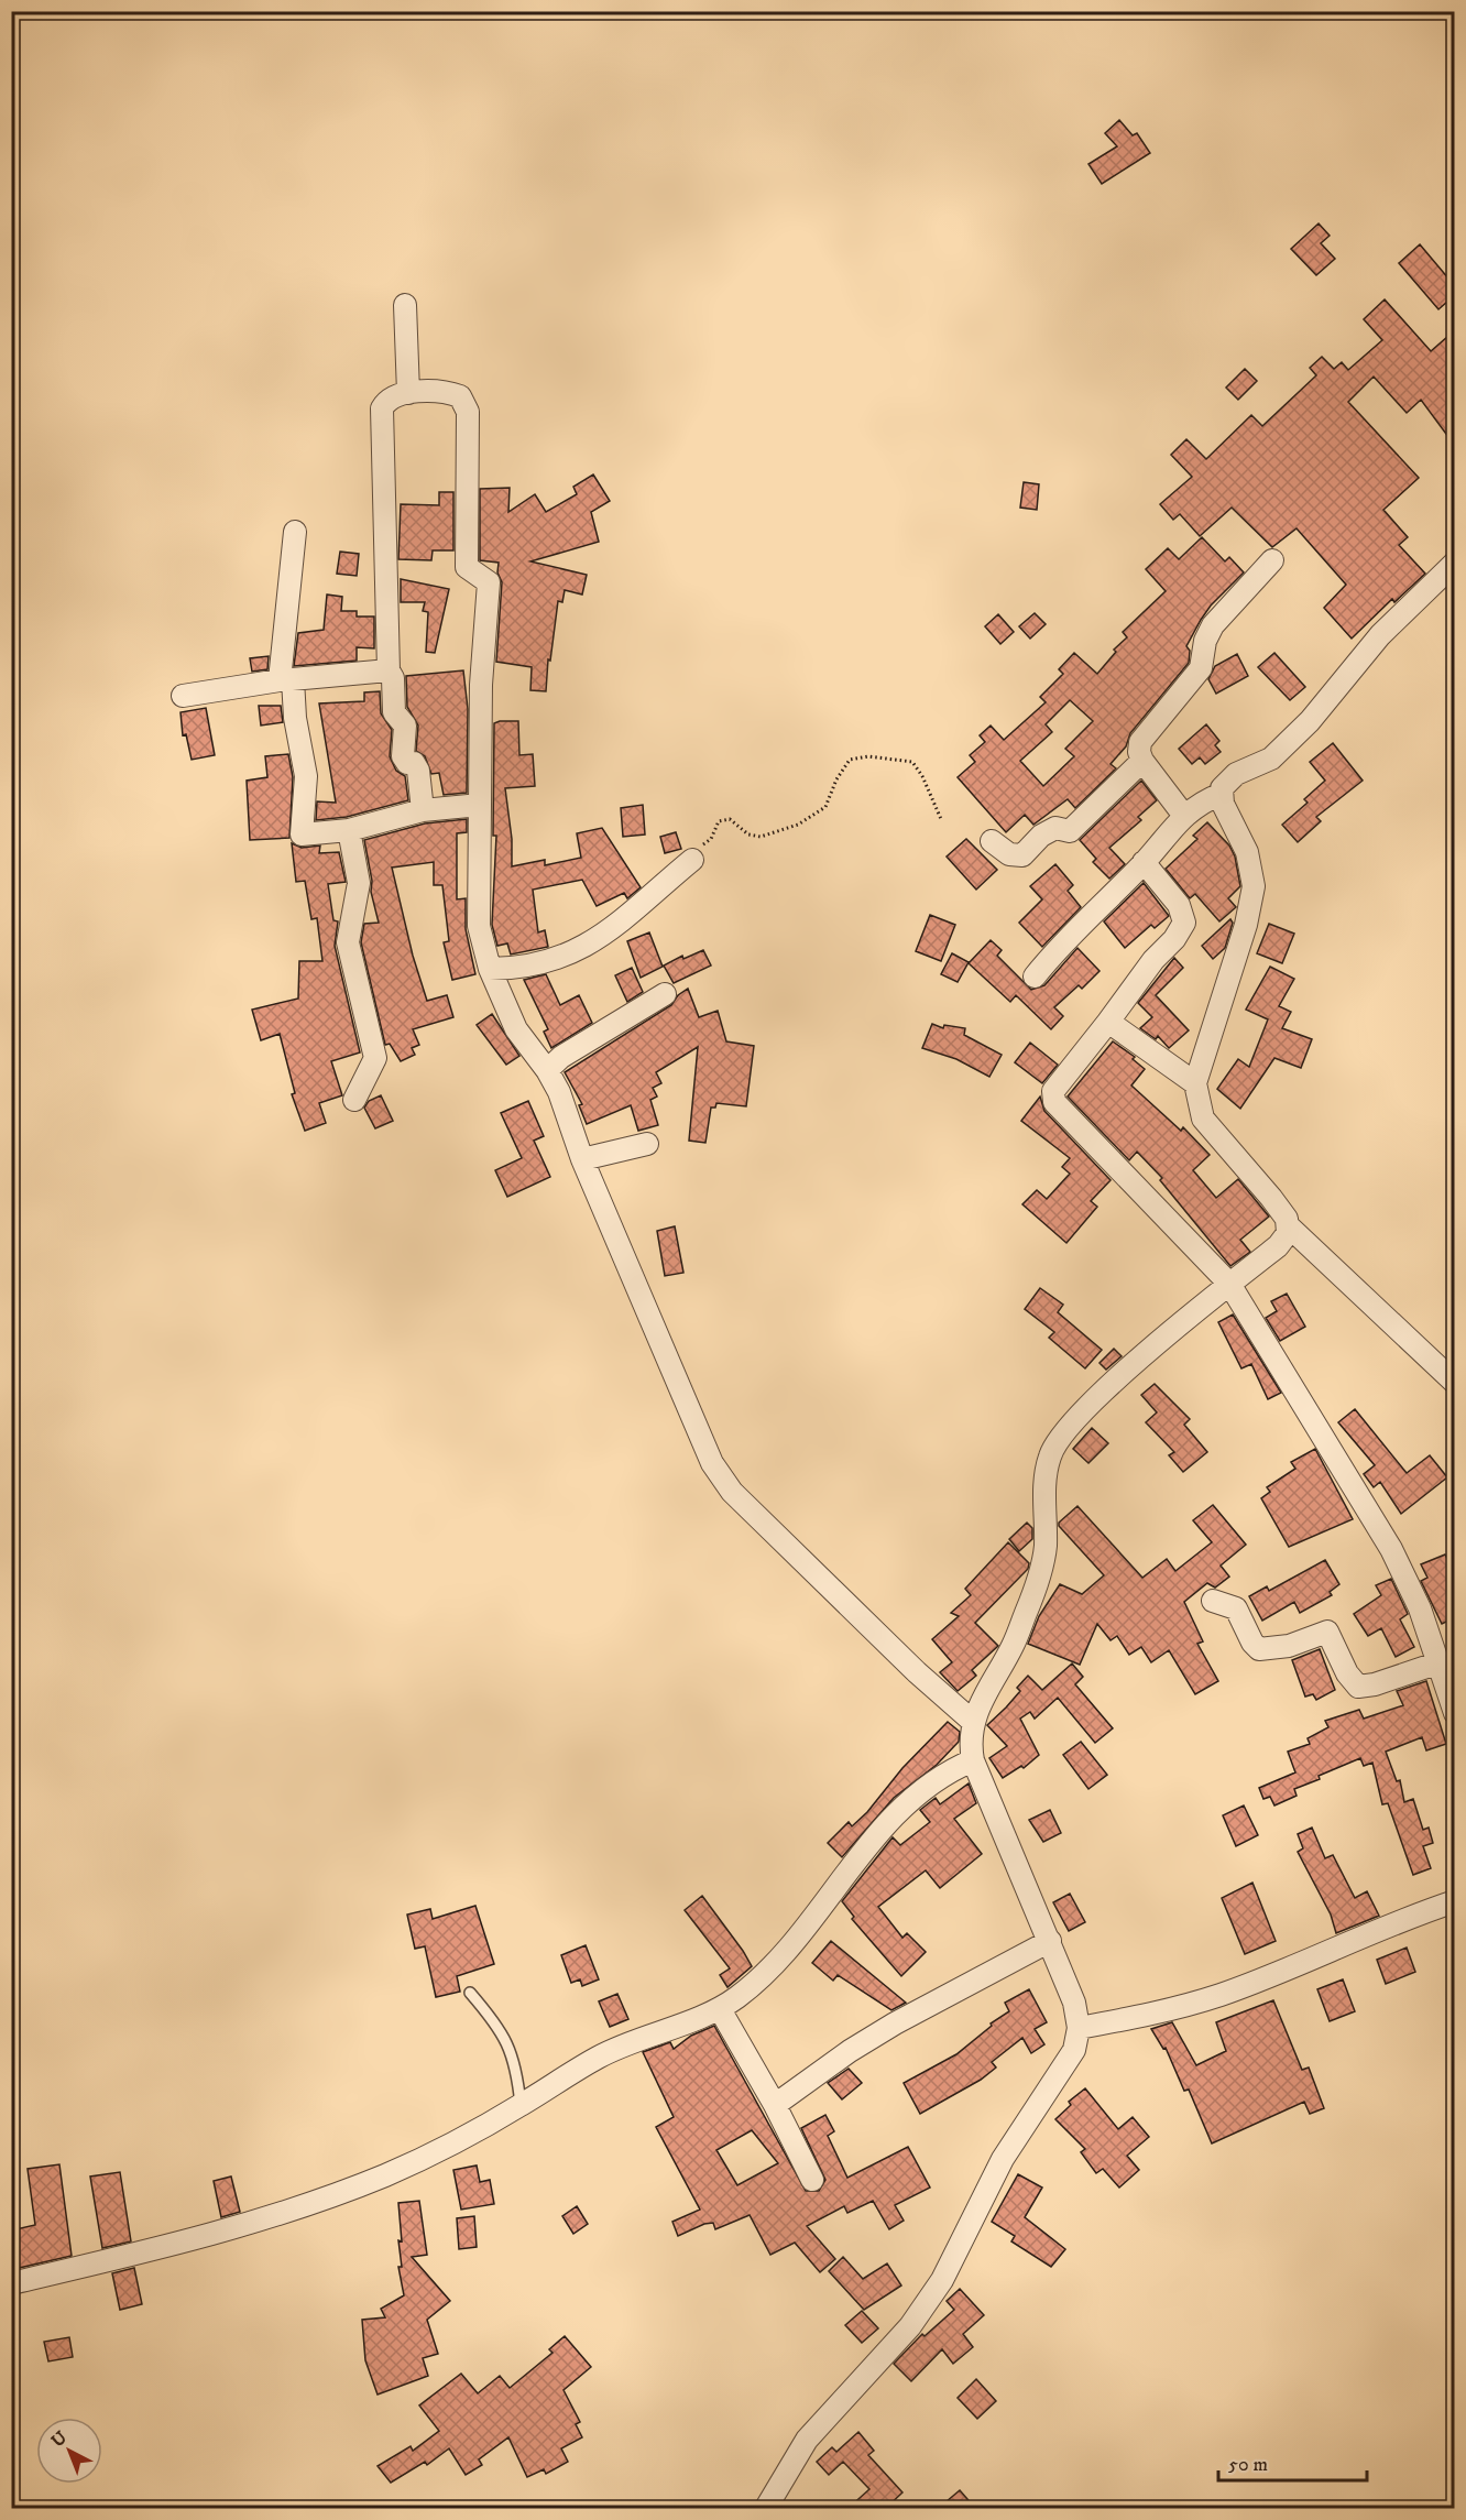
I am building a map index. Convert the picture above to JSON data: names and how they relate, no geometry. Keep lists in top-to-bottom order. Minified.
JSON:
{"scale_bar":"50 m","north":"top left"}
